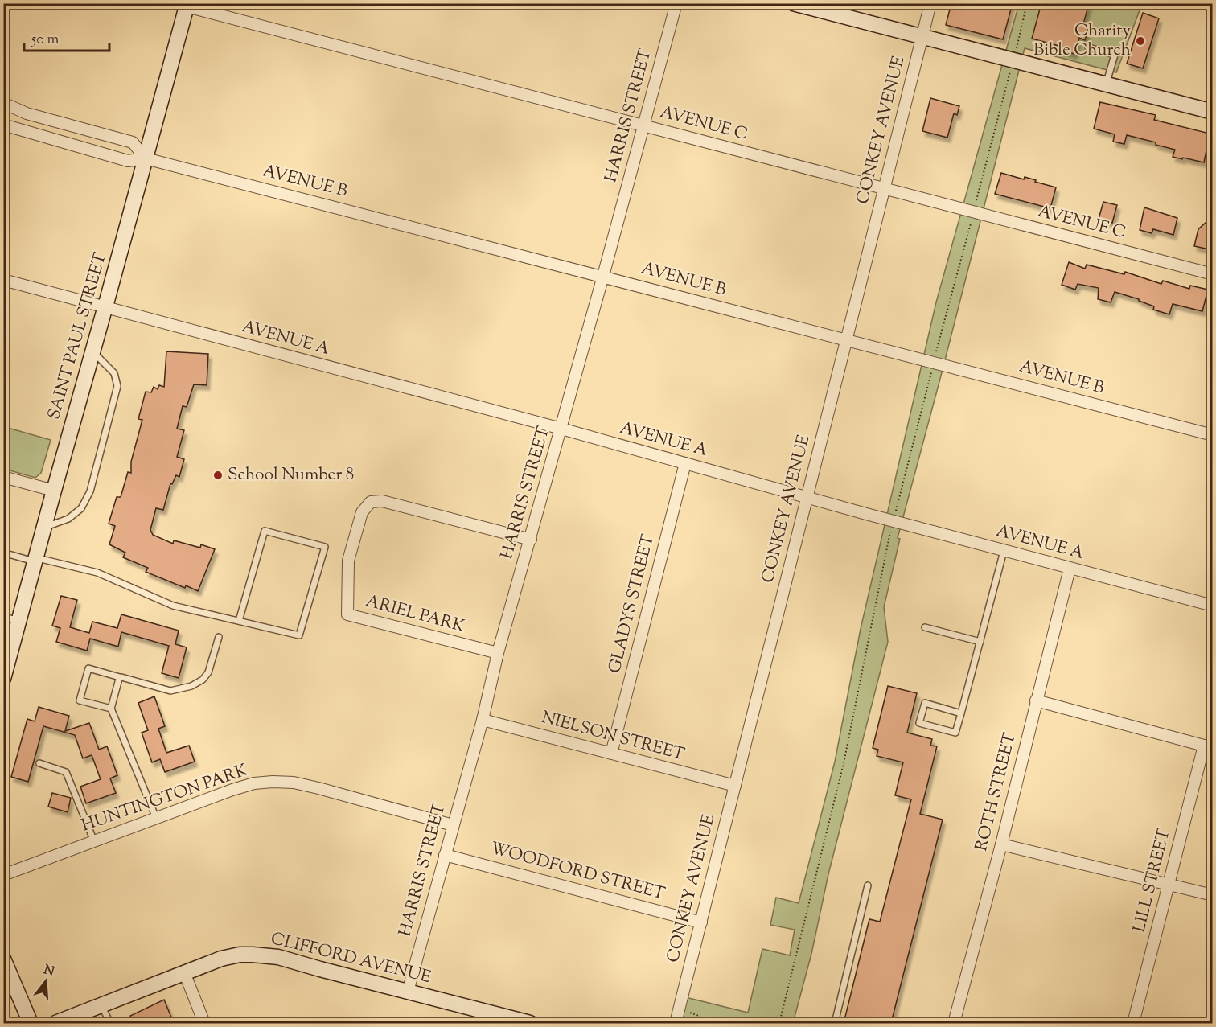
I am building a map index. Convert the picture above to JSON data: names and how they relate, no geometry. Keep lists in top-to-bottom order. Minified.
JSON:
{"streets":{"main road":["SAINT PAUL STREET","CLIFFORD AVENUE"],"street":["HARRIS STREET","AVENUE C","CONKEY AVENUE","AVENUE B","AVENUE A","GLADYS STREET","ARIEL PARK","NIELSON STREET","ROTH STREET","HUNTINGTON PARK","WOODFORD STREET","LILL STREET"]},"crossings":[["HARRIS STREET","AVENUE C"],["HARRIS STREET","AVENUE B"],["HARRIS STREET","AVENUE A"],["HARRIS STREET","ARIEL PARK"],["HARRIS STREET","NIELSON STREET"],["HARRIS STREET","HUNTINGTON PARK"],["HARRIS STREET","WOODFORD STREET"],["HARRIS STREET","CLIFFORD AVENUE"],["AVENUE C","CONKEY AVENUE"],["AVENUE C","SAINT PAUL STREET"],["CONKEY AVENUE","AVENUE B"],["CONKEY AVENUE","AVENUE A"],["CONKEY AVENUE","NIELSON STREET"],["CONKEY AVENUE","WOODFORD STREET"],["AVENUE B","SAINT PAUL STREET"],["SAINT PAUL STREET","AVENUE A"],["AVENUE A","GLADYS STREET"],["AVENUE A","ROTH STREET"],["GLADYS STREET","NIELSON STREET"]],"places":["Charity Bible Church","School Number 8"],"scale_bar":"50 m","north":"top"}
